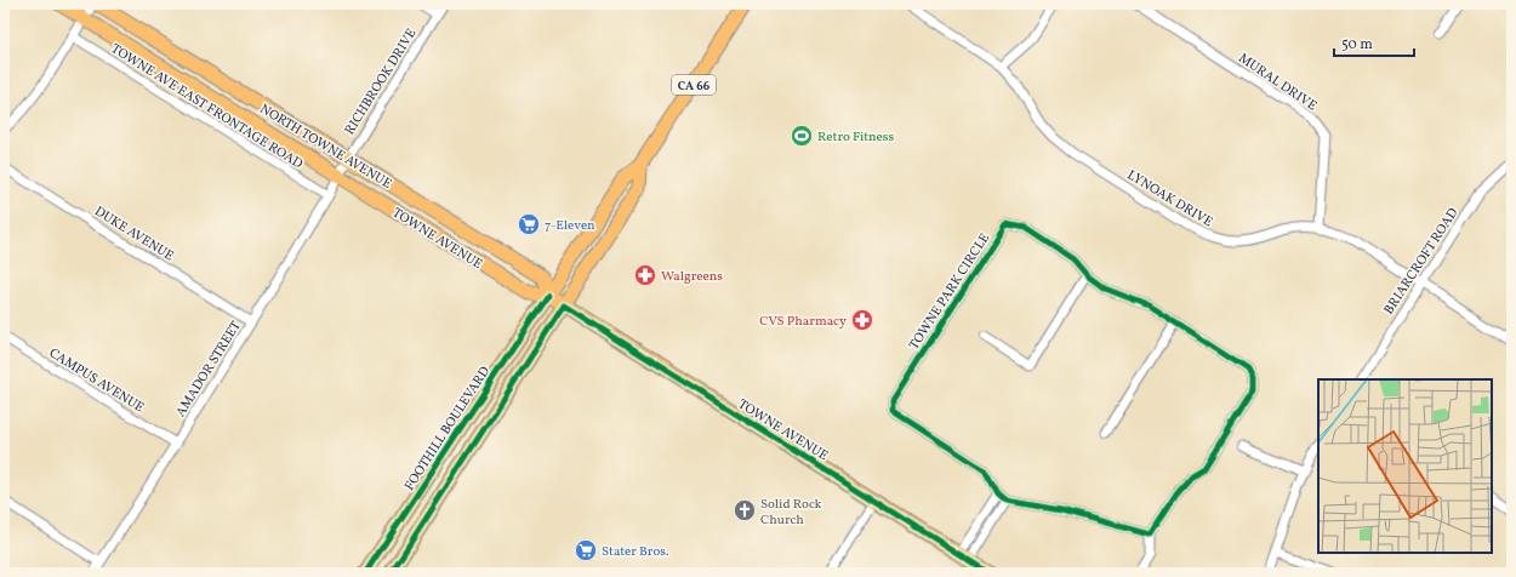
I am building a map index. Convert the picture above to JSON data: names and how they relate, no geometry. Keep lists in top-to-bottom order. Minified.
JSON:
{"streets":{"main road":["CA 66","NORTH TOWNE AVENUE","TOWNE AVENUE","FOOTHILL BOULEVARD"],"street":["RICHBROOK DRIVE","MURAL DRIVE","TOWNE AVE EAST FRONTAGE ROAD","LYNOAK DRIVE","DUKE AVENUE","BRIARCROFT ROAD","TOWNE PARK CIRCLE","AMADOR STREET","CAMPUS AVENUE"]},"crossings":[["RICHBROOK DRIVE","NORTH TOWNE AVENUE"],["RICHBROOK DRIVE","TOWNE AVENUE"],["RICHBROOK DRIVE","AMADOR STREET"],["MURAL DRIVE","LYNOAK DRIVE"],["CA 66","NORTH TOWNE AVENUE"],["CA 66","TOWNE AVENUE"],["CA 66","FOOTHILL BOULEVARD"],["TOWNE AVE EAST FRONTAGE ROAD","AMADOR STREET"],["NORTH TOWNE AVENUE","TOWNE AVENUE"],["NORTH TOWNE AVENUE","FOOTHILL BOULEVARD"],["LYNOAK DRIVE","BRIARCROFT ROAD"],["DUKE AVENUE","AMADOR STREET"],["TOWNE AVENUE","AMADOR STREET"],["TOWNE AVENUE","FOOTHILL BOULEVARD"],["AMADOR STREET","CAMPUS AVENUE"]],"places":{"sports":["Retro Fitness"],"supermarket":["7-Eleven","Stater Bros."],"pharmacy":["Walgreens","CVS Pharmacy"],"church":["Solid Rock Church"]},"scale_bar":"50 m"}
